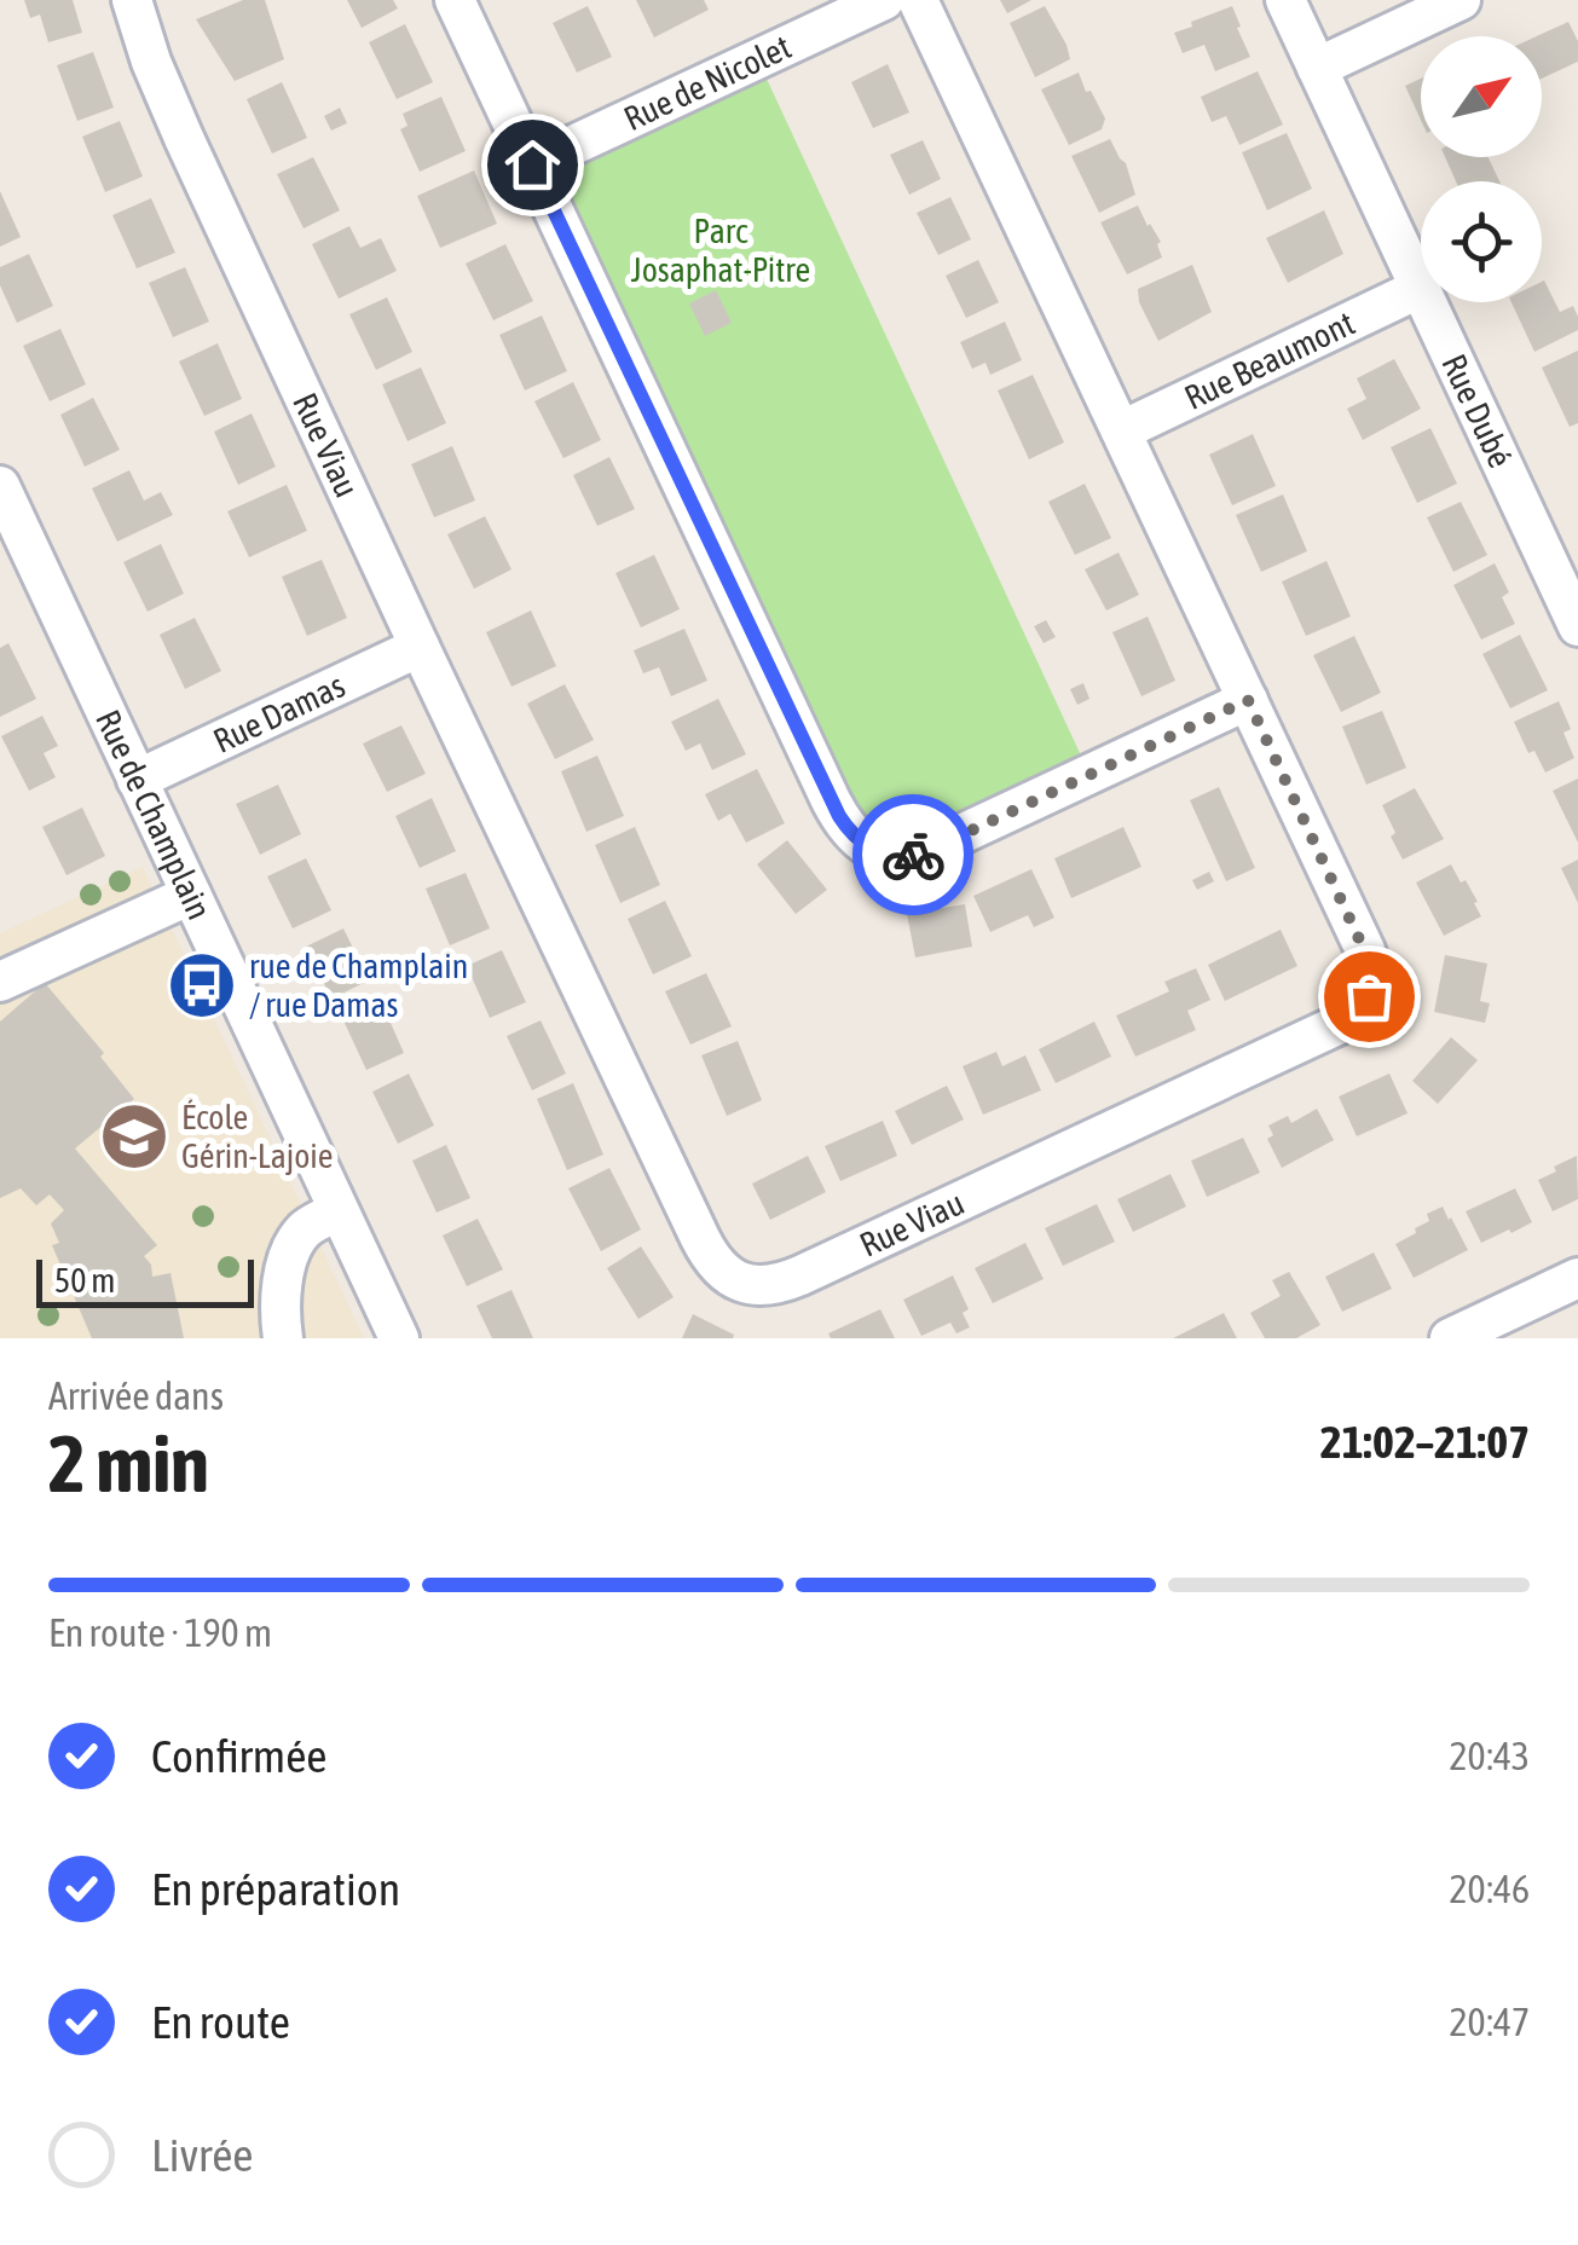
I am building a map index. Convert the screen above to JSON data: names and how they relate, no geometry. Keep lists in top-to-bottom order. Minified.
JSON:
{"streets":{"street":["Rue de Nicolet","Rue Beaumont","Rue Dubé","Rue Viau","Rue Damas","Rue de Champlain"]},"crossings":[["Rue Beaumont","Rue Dubé"],["Rue Beaumont","Rue Viau"],["Rue Viau","Rue Damas"],["Rue Damas","Rue de Champlain"]],"parks":["Parc Josaphat-Pitre"],"places":{"bus stop":["rue de Champlain / rue Damas"],"school or university":["École Gérin-Lajoie"]},"scale_bar":"50 m","north":"top right","page":{"scale":"50 m","heading":["2 min","Arrivée dans","21:02–21:07"],"bar":"En route · 190 m","list":[["Confirmée","20:43"],["En préparation","20:46"],["En route","20:47"],"Livrée"]}}
